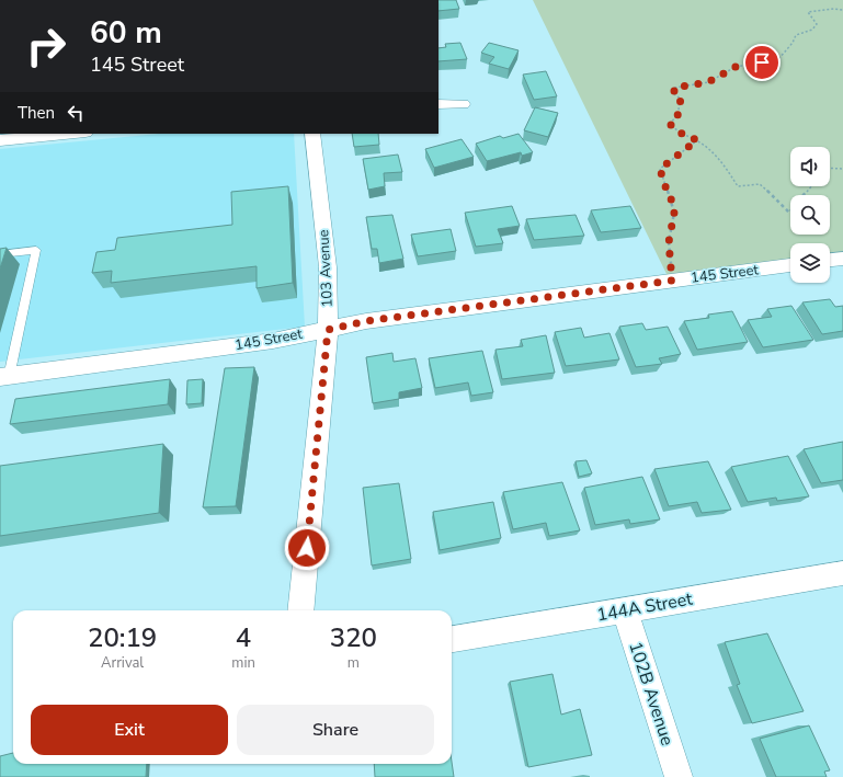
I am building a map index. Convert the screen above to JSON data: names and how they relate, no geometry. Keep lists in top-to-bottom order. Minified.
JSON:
{"streets":{"street":["103 Avenue","145 Street","144A Street","102B Avenue"]},"crossings":[["103 Avenue","145 Street"],["144A Street","102B Avenue"]],"page":{"turn":["60 m","145 Street"],"then":"Then","eta":["20:19","Arrival","4","min","320","m"],"buttons":["Exit","Share"]}}
